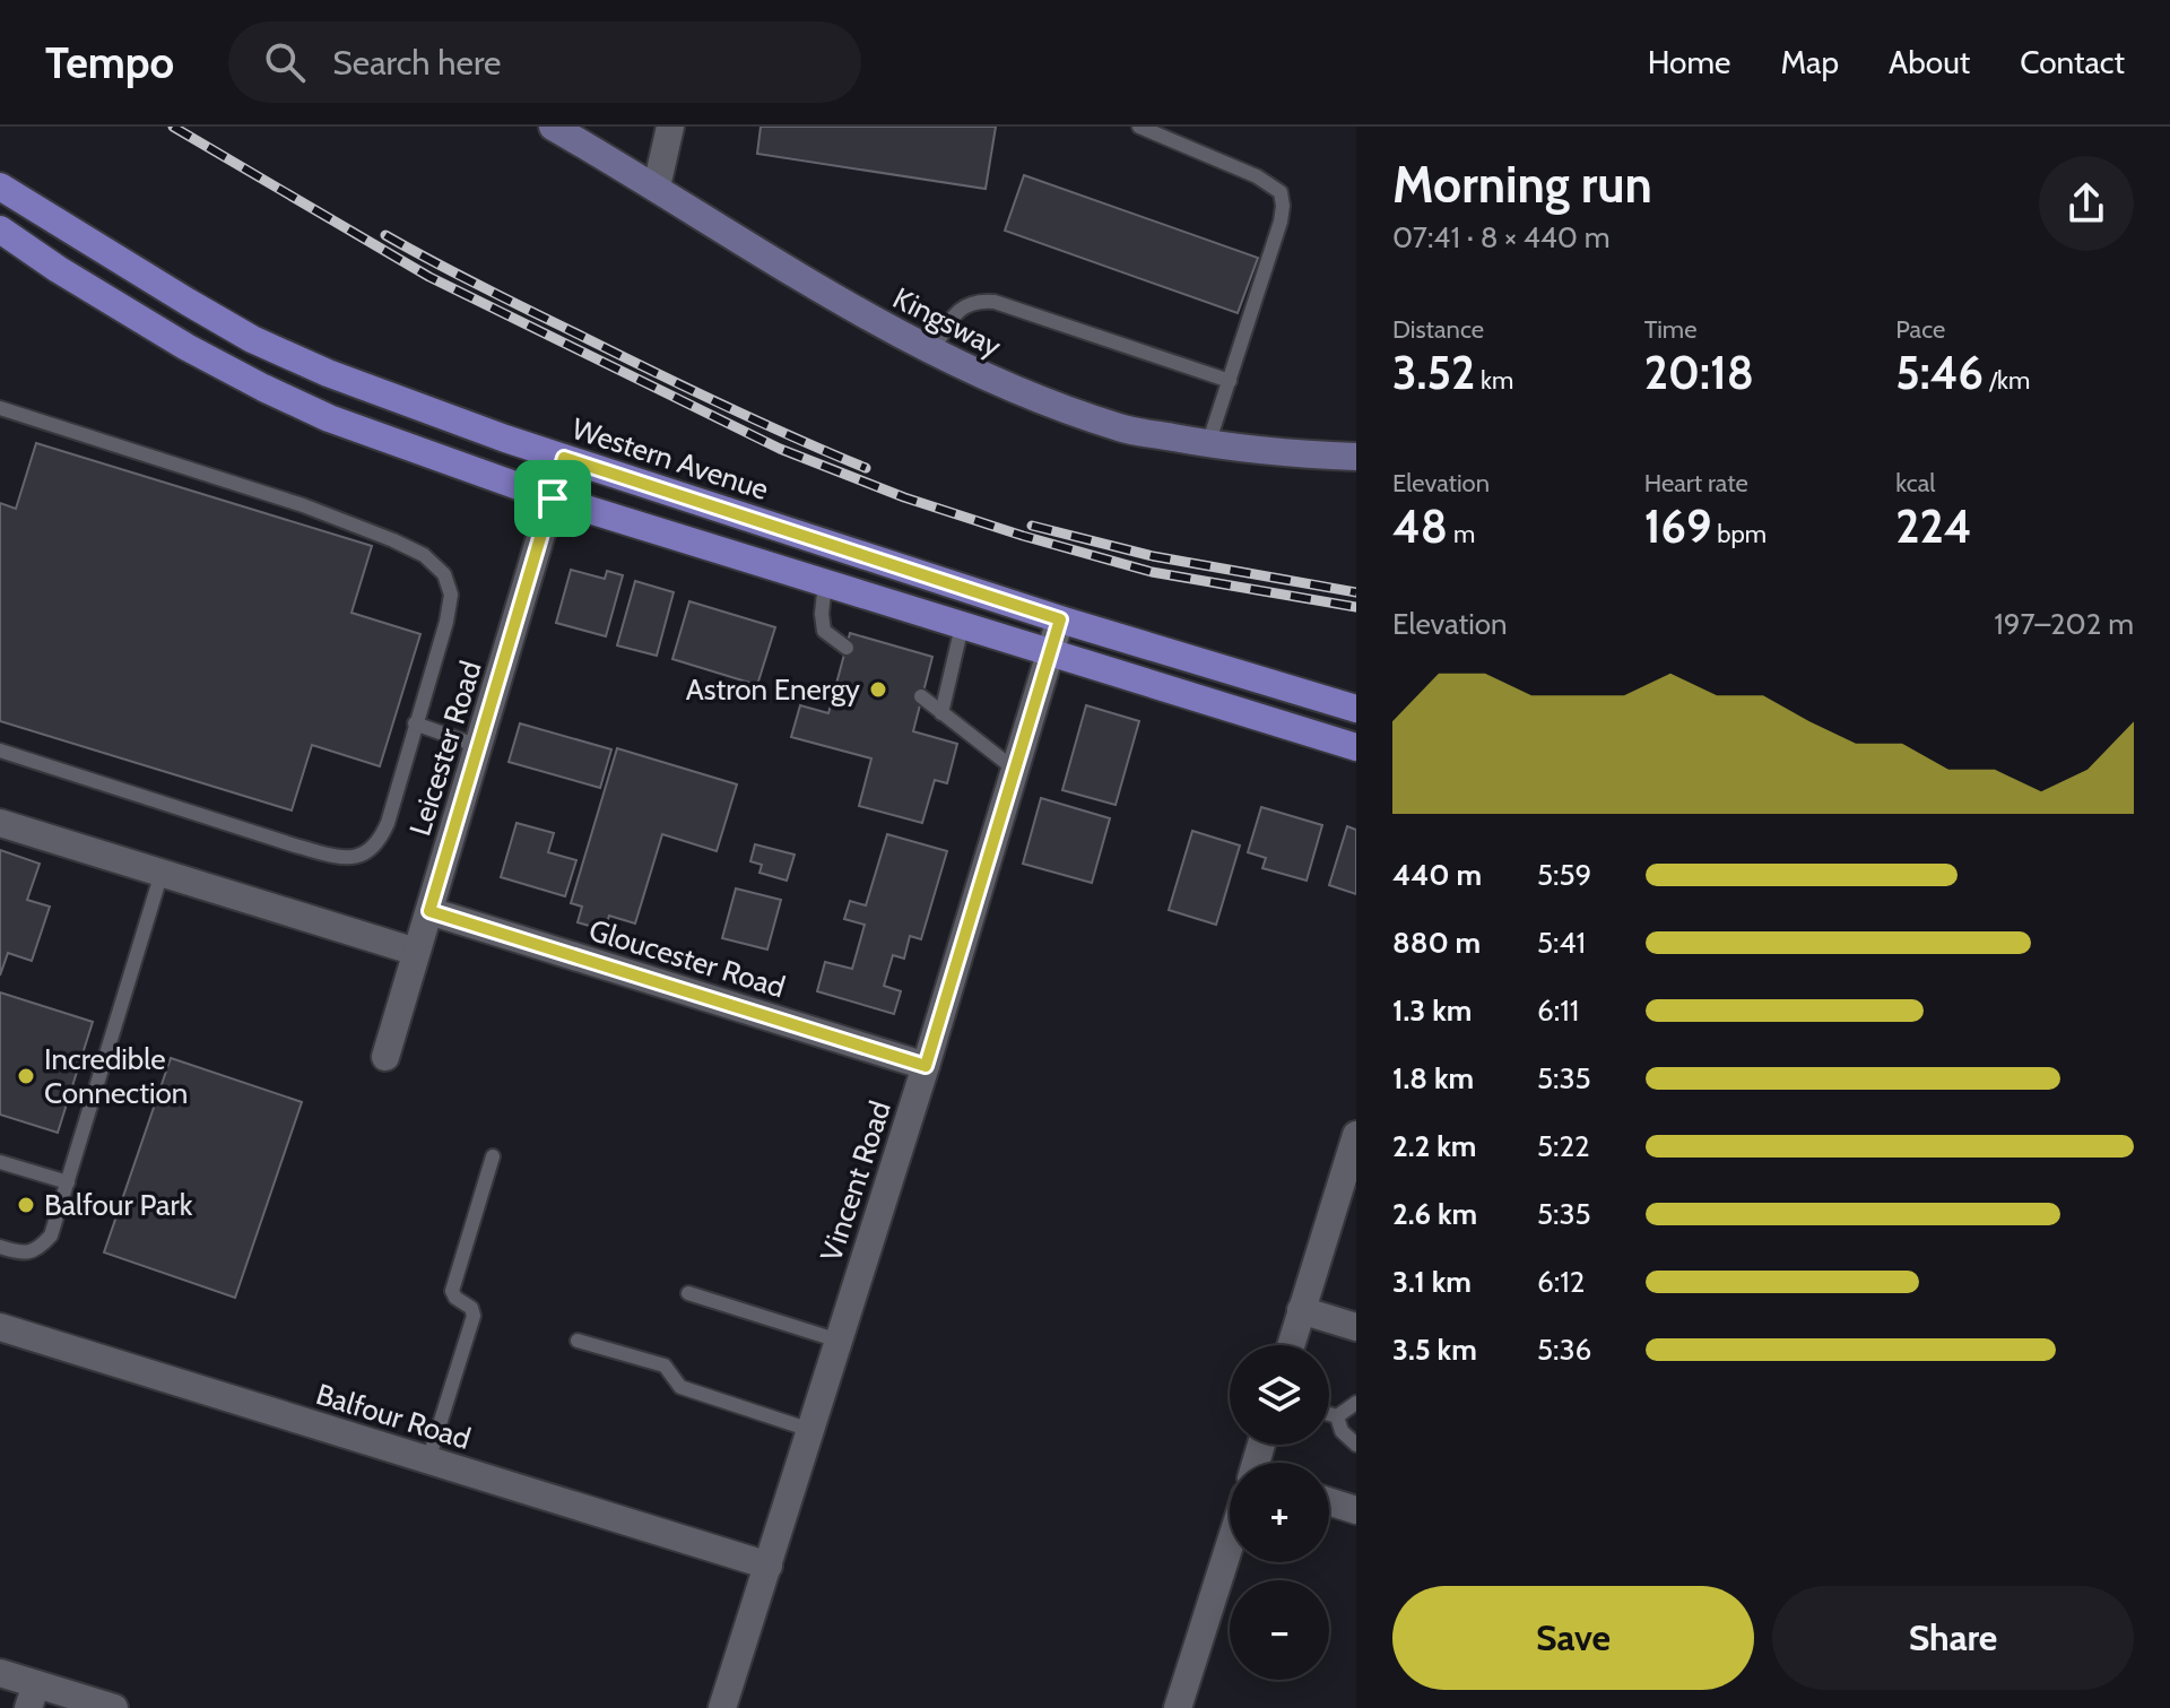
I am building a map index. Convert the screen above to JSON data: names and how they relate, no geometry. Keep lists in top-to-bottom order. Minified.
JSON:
{"streets":{"main road":["Kingsway","Western Avenue"],"street":["Leicester Road","Gloucester Road","Vincent Road","Balfour Road"]},"crossings":[["Western Avenue","Leicester Road"],["Western Avenue","Vincent Road"],["Leicester Road","Gloucester Road"],["Gloucester Road","Vincent Road"],["Vincent Road","Balfour Road"]],"places":["Astron Energy","Incredible Connection","Balfour Park"],"page":{"header":"Tempo","search":"Search here","nav":["Home","Map","About","Contact"],"heading":["Morning run","07:41 · 8 × 440 m"],"stats":[["Distance","3.52 km"],["Time","20:18"],["Pace","5:46 /km"],["Elevation","48 m"],["Heart rate","169 bpm"],["kcal","224"]],"chart":["Elevation","197–202 m"],"list":[{"name":"440 m","note":"5:59"},{"name":"880 m","note":"5:41"},{"name":"1.3 km","note":"6:11"},{"name":"1.8 km","note":"5:35"},{"name":"2.2 km","note":"5:22"},{"name":"2.6 km","note":"5:35"},{"name":"3.1 km","note":"6:12"},{"name":"3.5 km","note":"5:36"}],"map_buttons":["+","−"],"buttons":["Save","Share"]}}
